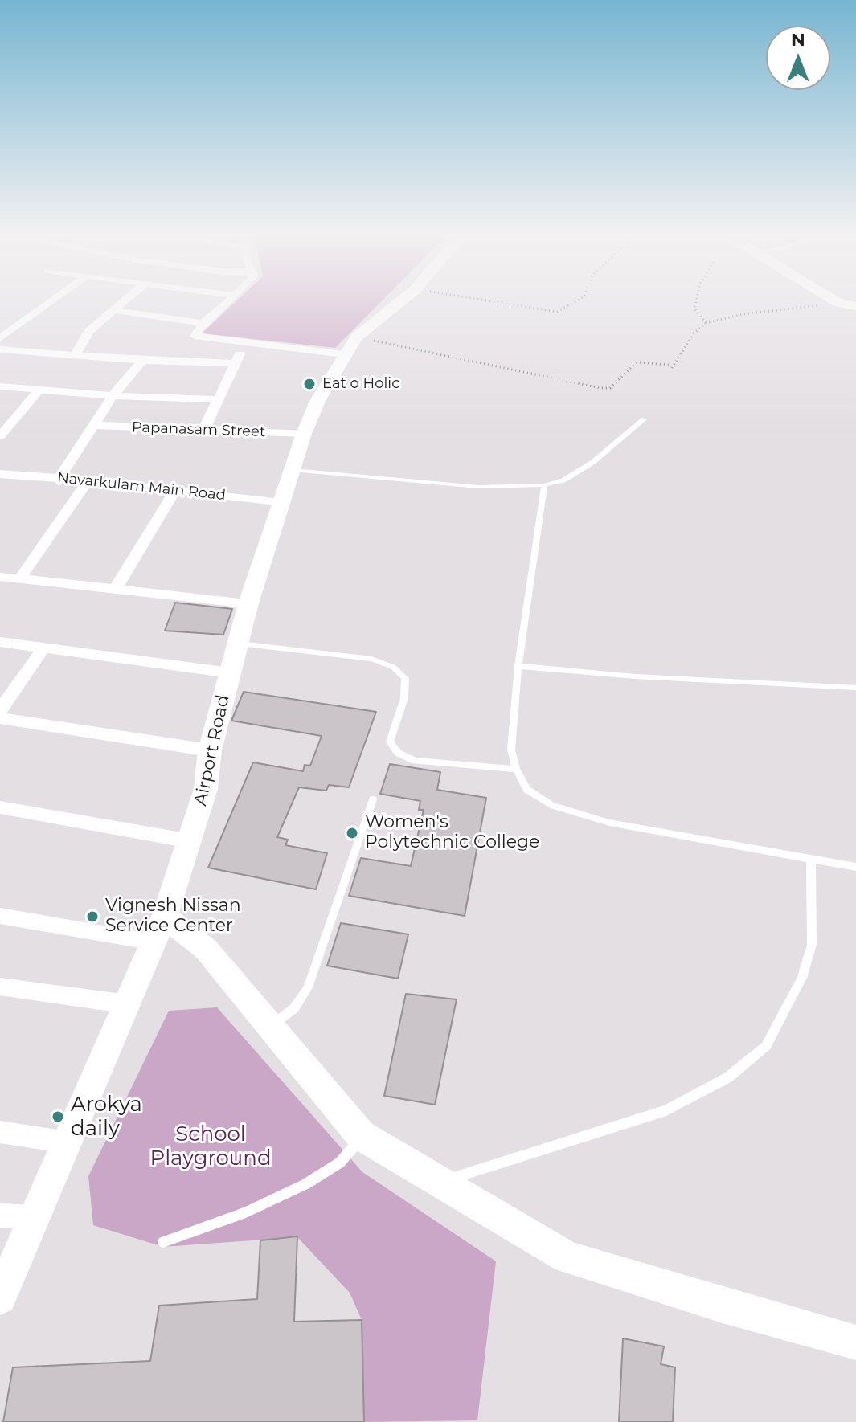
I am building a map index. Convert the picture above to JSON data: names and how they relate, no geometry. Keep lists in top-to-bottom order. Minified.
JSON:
{"streets":{"street":["Papanasam Street","Navarkulam Main Road","Airport Road"]},"crossings":[["Papanasam Street","Airport Road"],["Navarkulam Main Road","Airport Road"]],"parks":["School Playground"],"places":["Eat o Holic","Women's Polytechnic College","Vignesh Nissan Service Center","Arokya daily"],"north":"top"}
